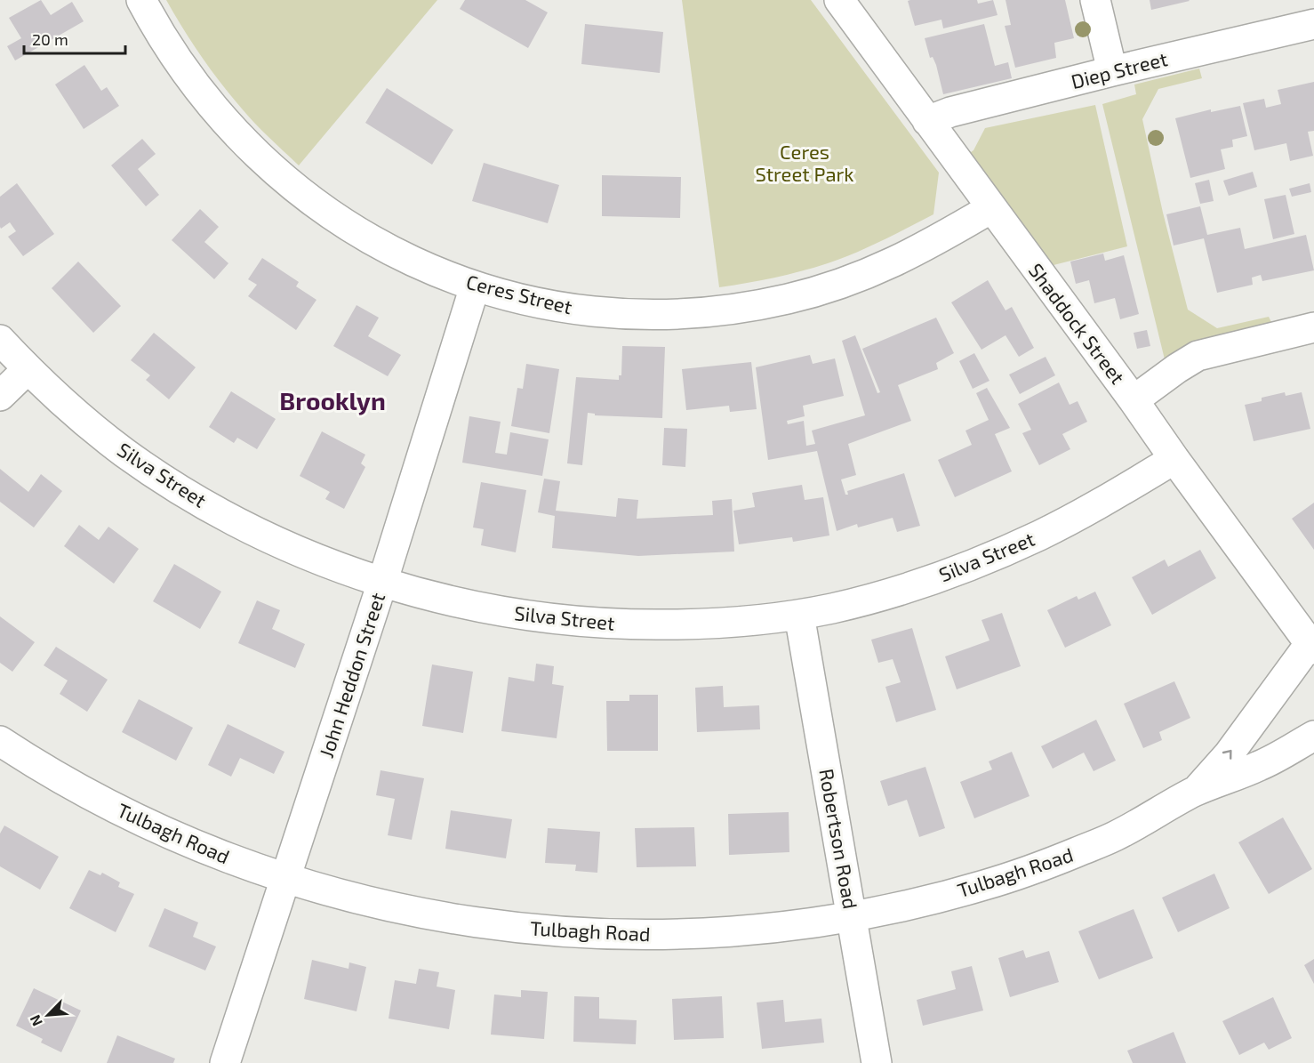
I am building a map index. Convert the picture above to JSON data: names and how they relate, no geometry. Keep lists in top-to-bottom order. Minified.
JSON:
{"streets":{"street":["Diep Street","Ceres Street","Shaddock Street","Silva Street","John Heddon Street","Tulbagh Road","Robertson Road"]},"crossings":[["Diep Street","Shaddock Street"],["Ceres Street","Shaddock Street"],["Ceres Street","John Heddon Street"],["Shaddock Street","Silva Street"],["Shaddock Street","Tulbagh Road"],["Silva Street","John Heddon Street"],["Silva Street","Robertson Road"],["John Heddon Street","Tulbagh Road"],["Tulbagh Road","Robertson Road"]],"districts":["Brooklyn"],"parks":["Ceres Street Park"],"scale_bar":"20 m","north":"bottom left"}
